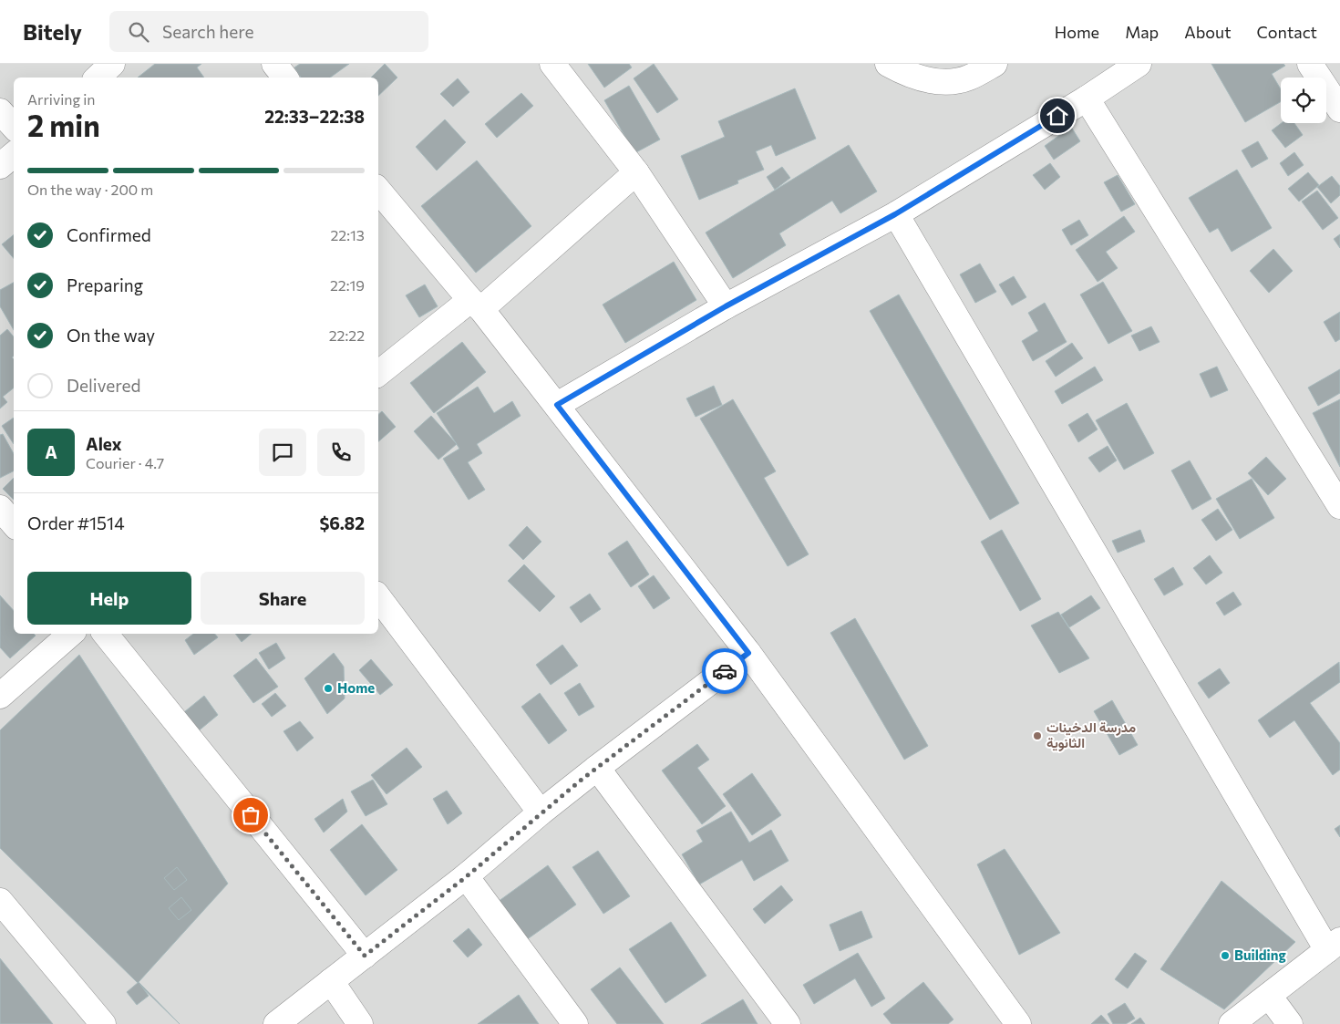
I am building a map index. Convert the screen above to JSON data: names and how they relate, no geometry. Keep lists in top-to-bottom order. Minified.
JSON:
{"places":["Home","مدرسة الدخينات الثانوية","Building"],"page":{"header":"Bitely","search":"Search here","nav":["Home","Map","About","Contact"],"heading":["2 min","Arriving in","22:33–22:38"],"panel":["Alex","Courier · 4.7","Order #1514","$6.82"],"bar":"On the way · 200 m","list":[["Confirmed","22:13"],["Preparing","22:19"],["On the way","22:22"],"Delivered"],"round":"A","buttons":["Help","Share"]}}
